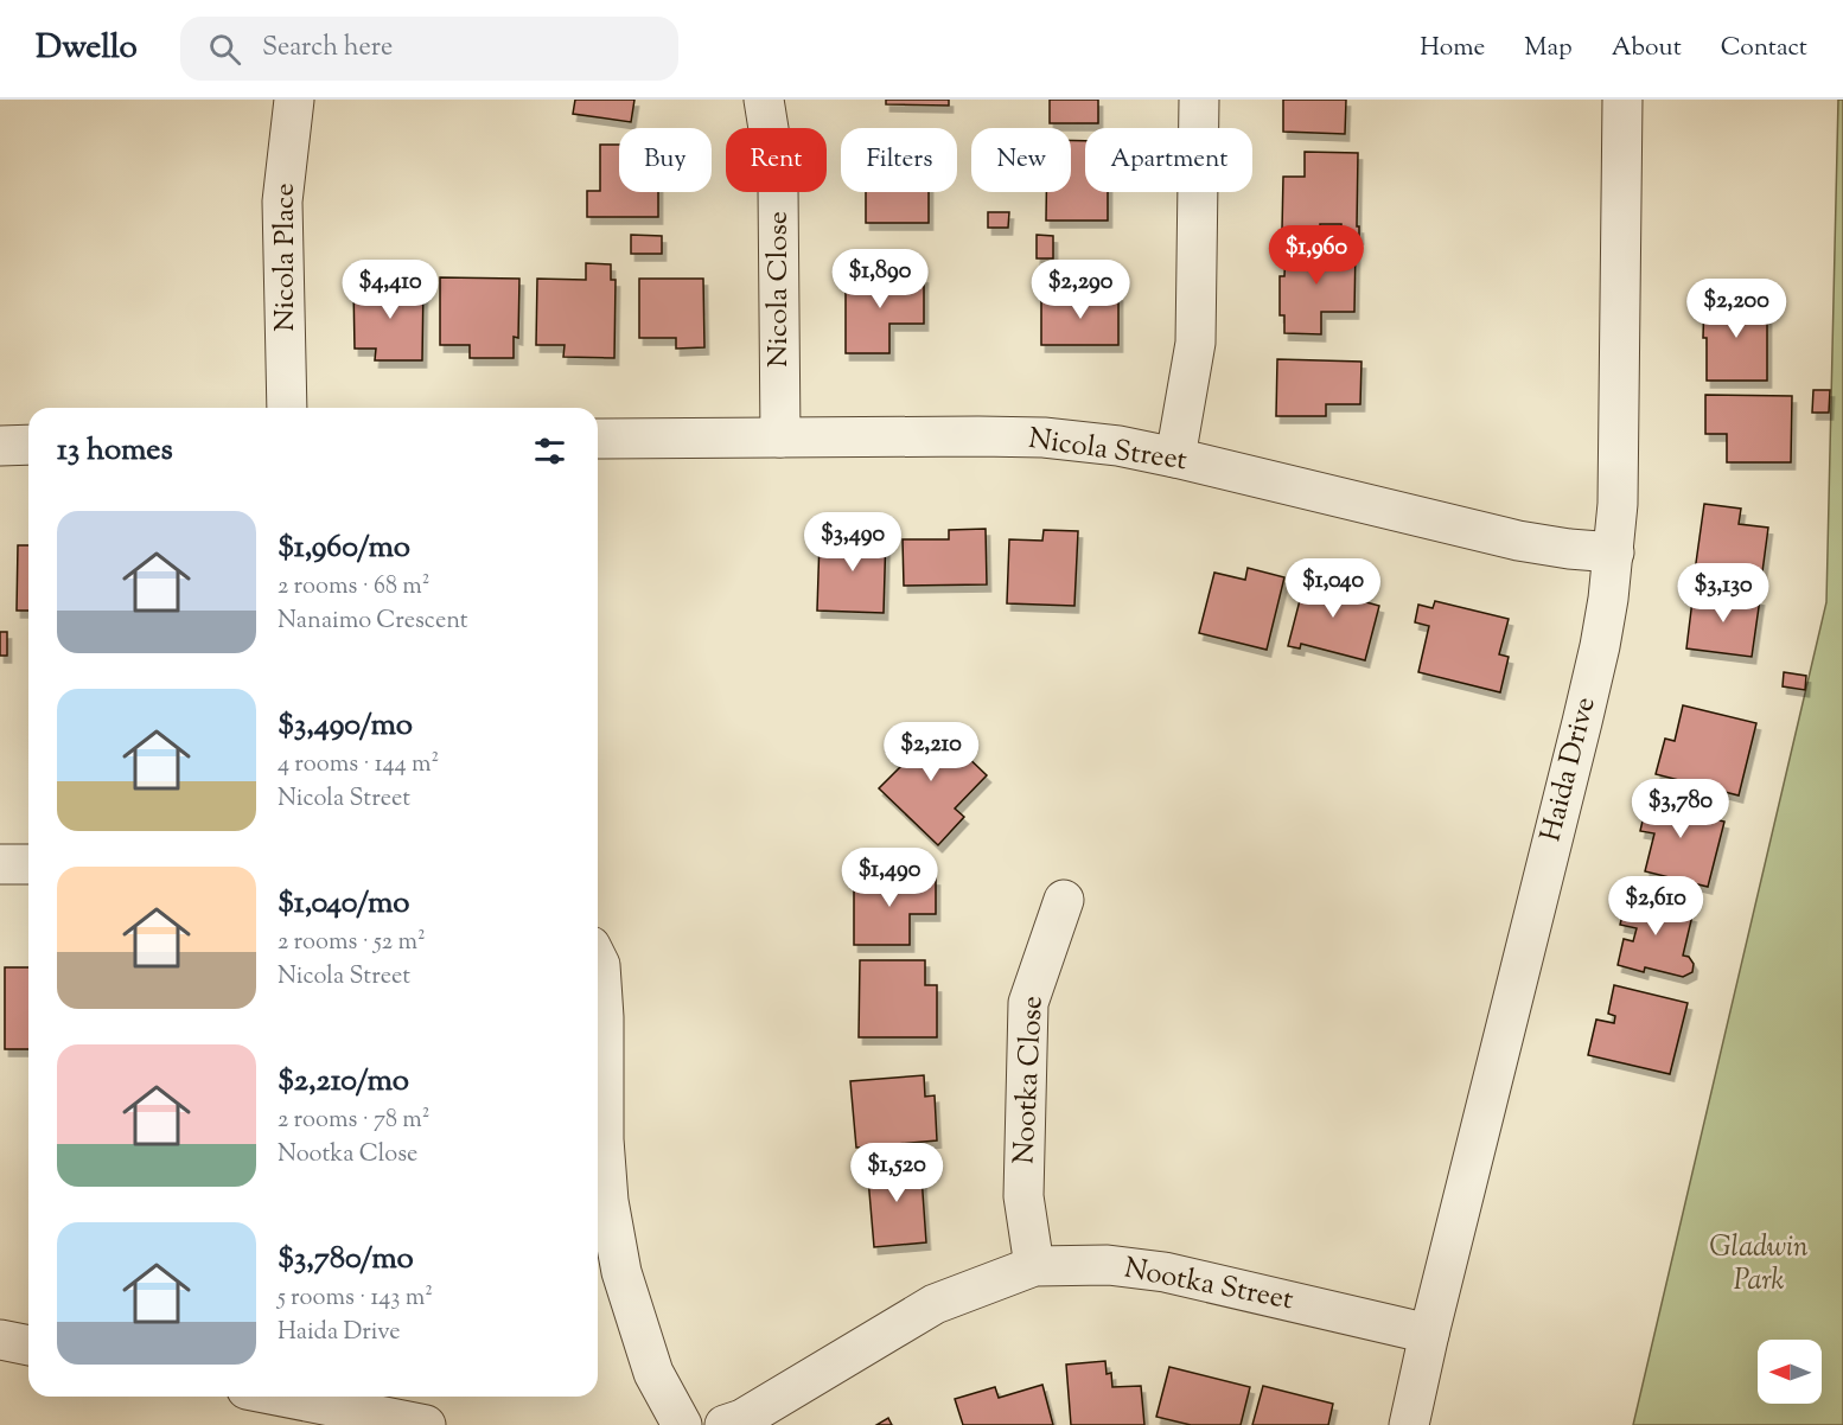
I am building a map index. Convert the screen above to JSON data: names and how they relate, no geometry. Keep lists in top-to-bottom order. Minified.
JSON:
{"streets":{"street":["Nicola Place","Nicola Close","Nicola Street","Haida Drive","Nootka Close","Nootka Street"]},"crossings":[["Nicola Close","Nicola Street"],["Nicola Street","Haida Drive"],["Haida Drive","Nootka Street"],["Nootka Close","Nootka Street"]],"parks":["Gladwin Park"],"north":"left","page":{"header":"Dwello","search":"Search here","nav":["Home","Map","About","Contact"],"chip":["Buy","Rent","Filters","New","Apartment"],"price":["$1,960","$1,890","$4,410","$2,290","$2,200","$3,490","$1,040","$3,130","$2,210","$3,780","$1,490","$2,610","$1,520"],"heading":"13 homes","list":[{"name":"$1,960/mo","note":"2 rooms · 68 m² · Nanaimo Crescent"},{"name":"$3,490/mo","note":"4 rooms · 144 m² · Nicola Street"},{"name":"$1,040/mo","note":"2 rooms · 52 m² · Nicola Street"},{"name":"$2,210/mo","note":"2 rooms · 78 m² · Nootka Close"},{"name":"$3,780/mo","note":"5 rooms · 143 m² · Haida Drive"}]}}
